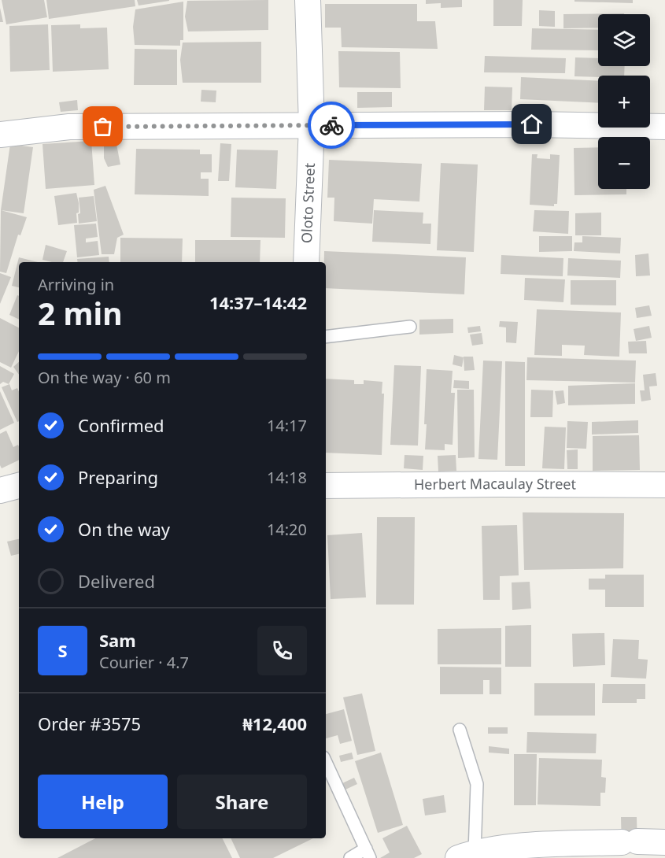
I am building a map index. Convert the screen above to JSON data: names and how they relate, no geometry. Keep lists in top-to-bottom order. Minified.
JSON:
{"streets":{"street":["Oloto Street","Herbert Macaulay Street"]},"page":{"map_buttons":["+","−"],"heading":["2 min","Arriving in","14:37–14:42"],"panel":["Sam","Courier · 4.7","Order #3575","₦12,400"],"bar":"On the way · 60 m","list":[["Confirmed","14:17"],["Preparing","14:18"],["On the way","14:20"],"Delivered"],"round":"S","buttons":["Help","Share"]}}
